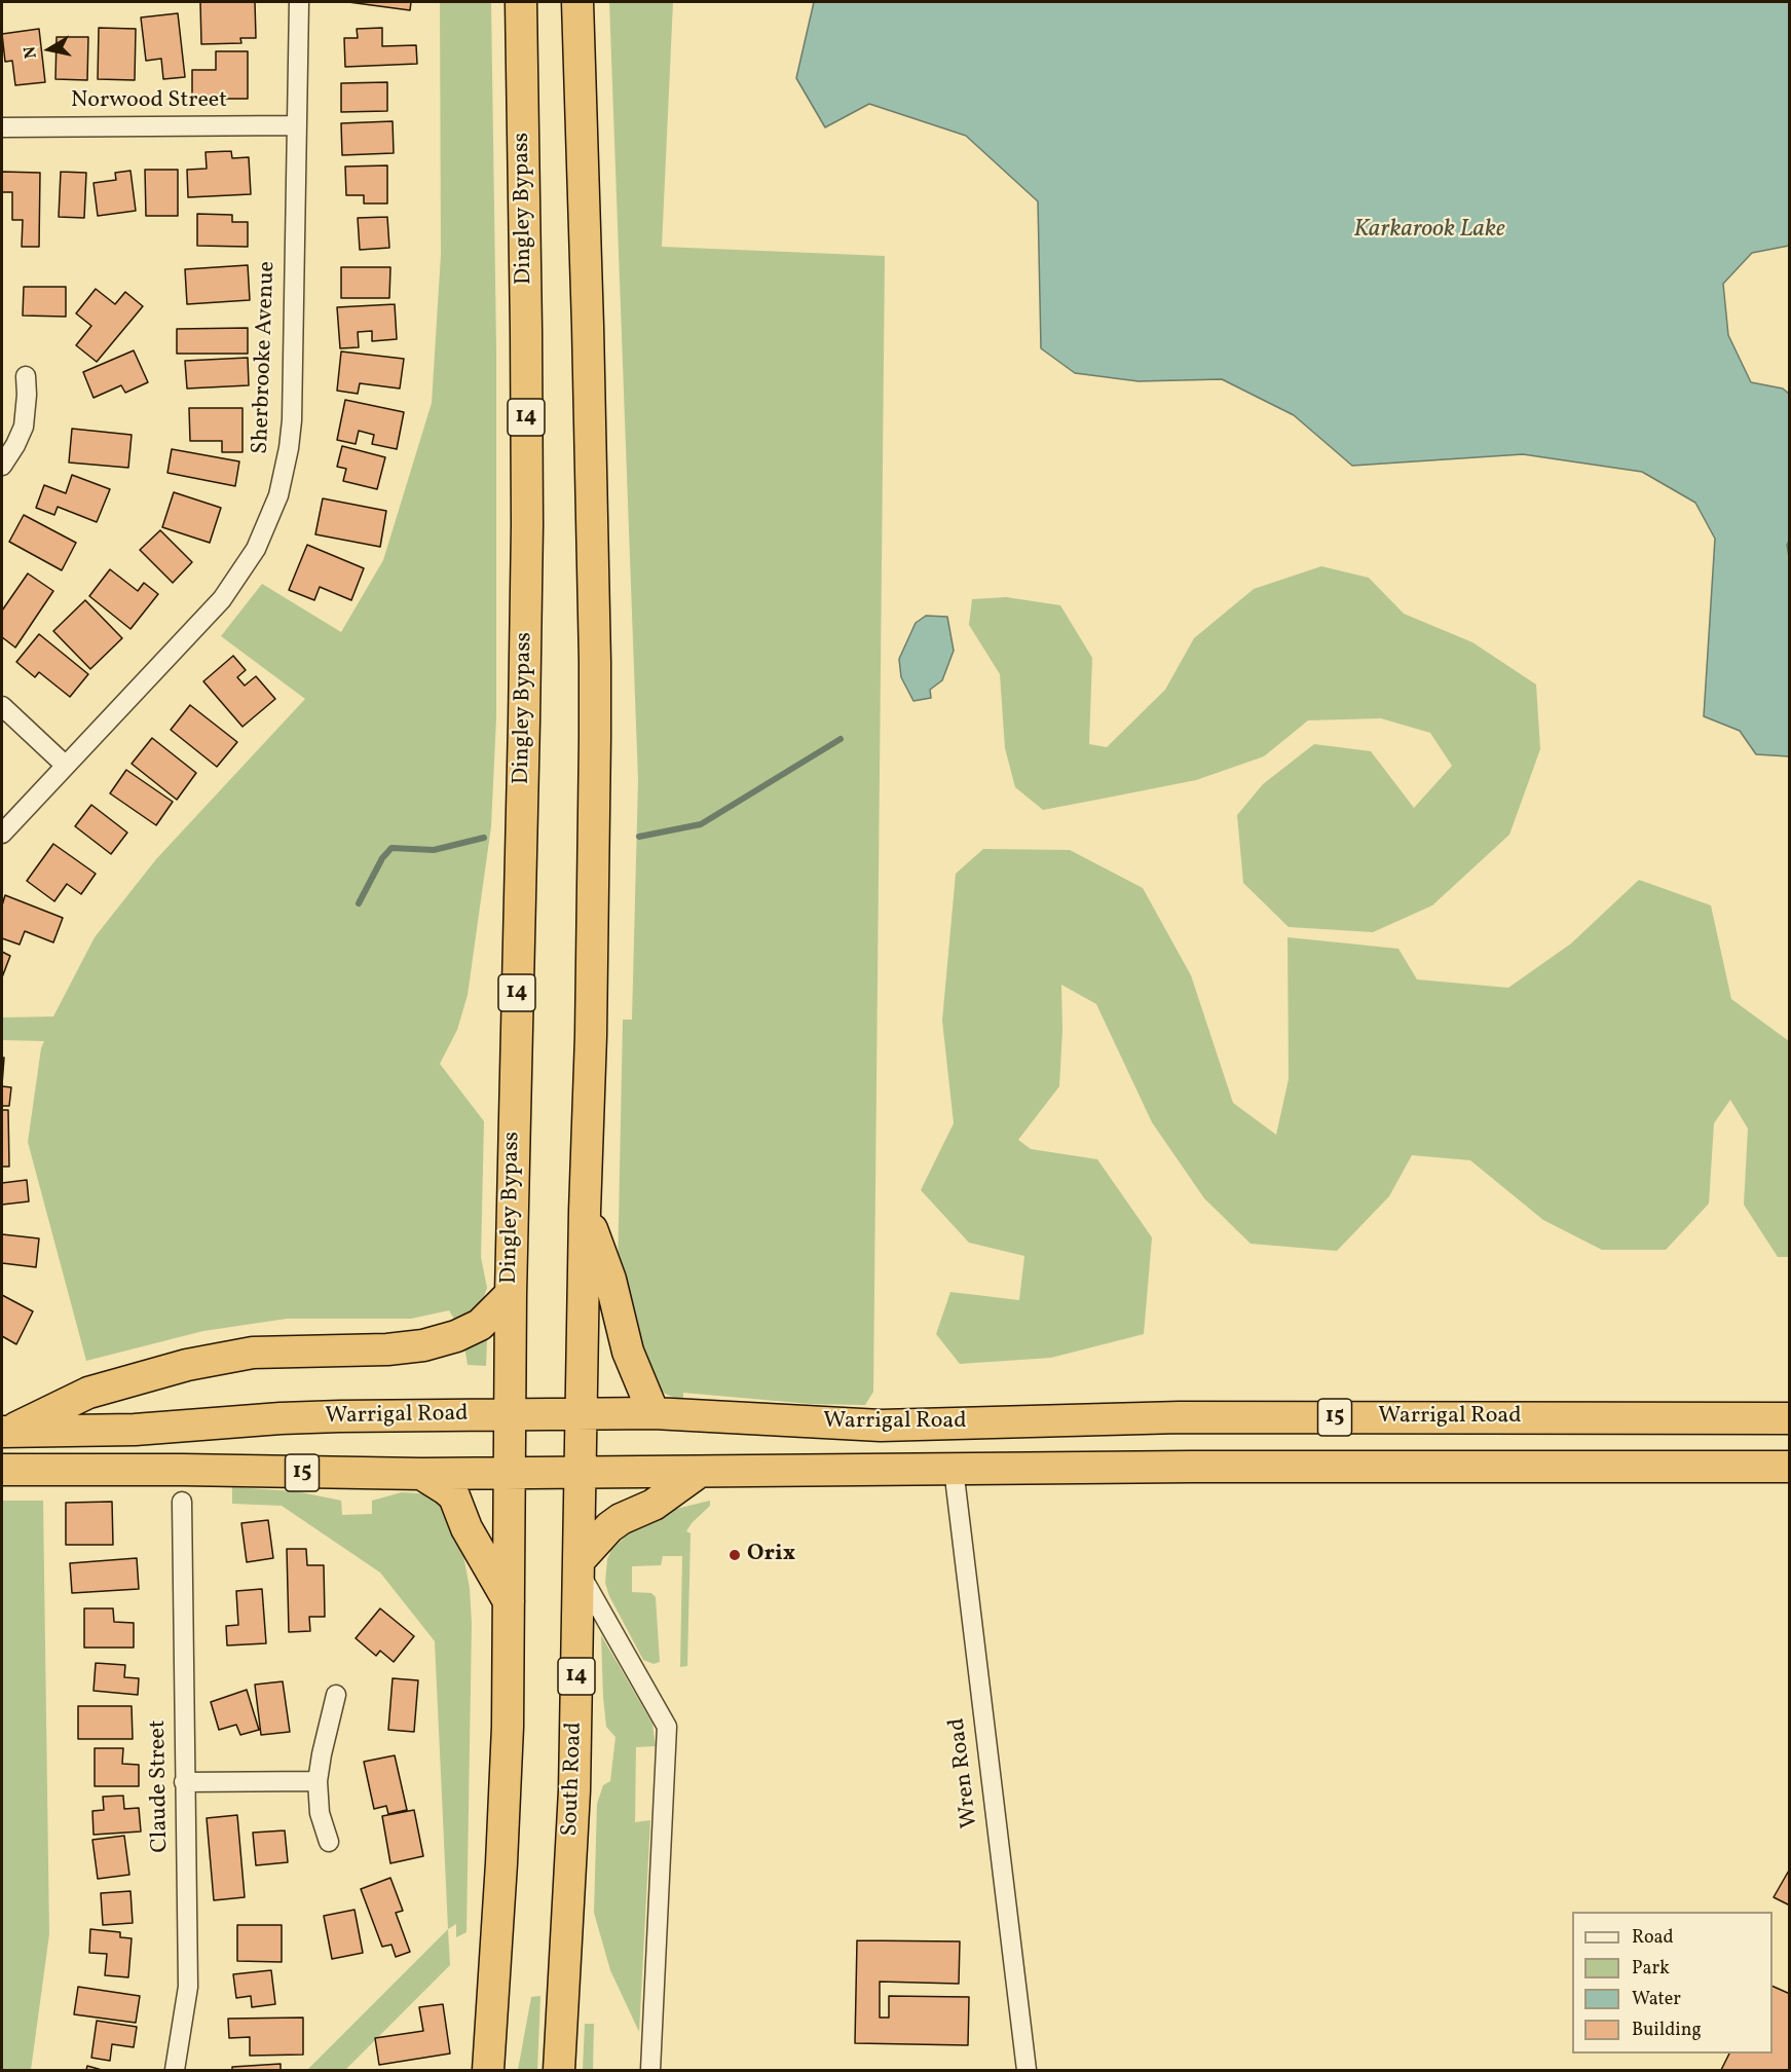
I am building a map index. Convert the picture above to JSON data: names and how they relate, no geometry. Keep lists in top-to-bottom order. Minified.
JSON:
{"streets":{"highway":["Dingley Bypass","14","Warrigal Road","15","South Road"],"street":["Norwood Street","Sherbrooke Avenue","Wren Road","Claude Street"]},"crossings":[["Norwood Street","Sherbrooke Avenue"],["Dingley Bypass","14"],["Dingley Bypass","Warrigal Road"],["14","Warrigal Road"],["14","South Road"],["Warrigal Road","Wren Road"],["Warrigal Road","South Road"]],"water":["Karkarook Lake"],"places":["Orix"],"legend":["Road","Park","Water","Building"],"north":"left"}
